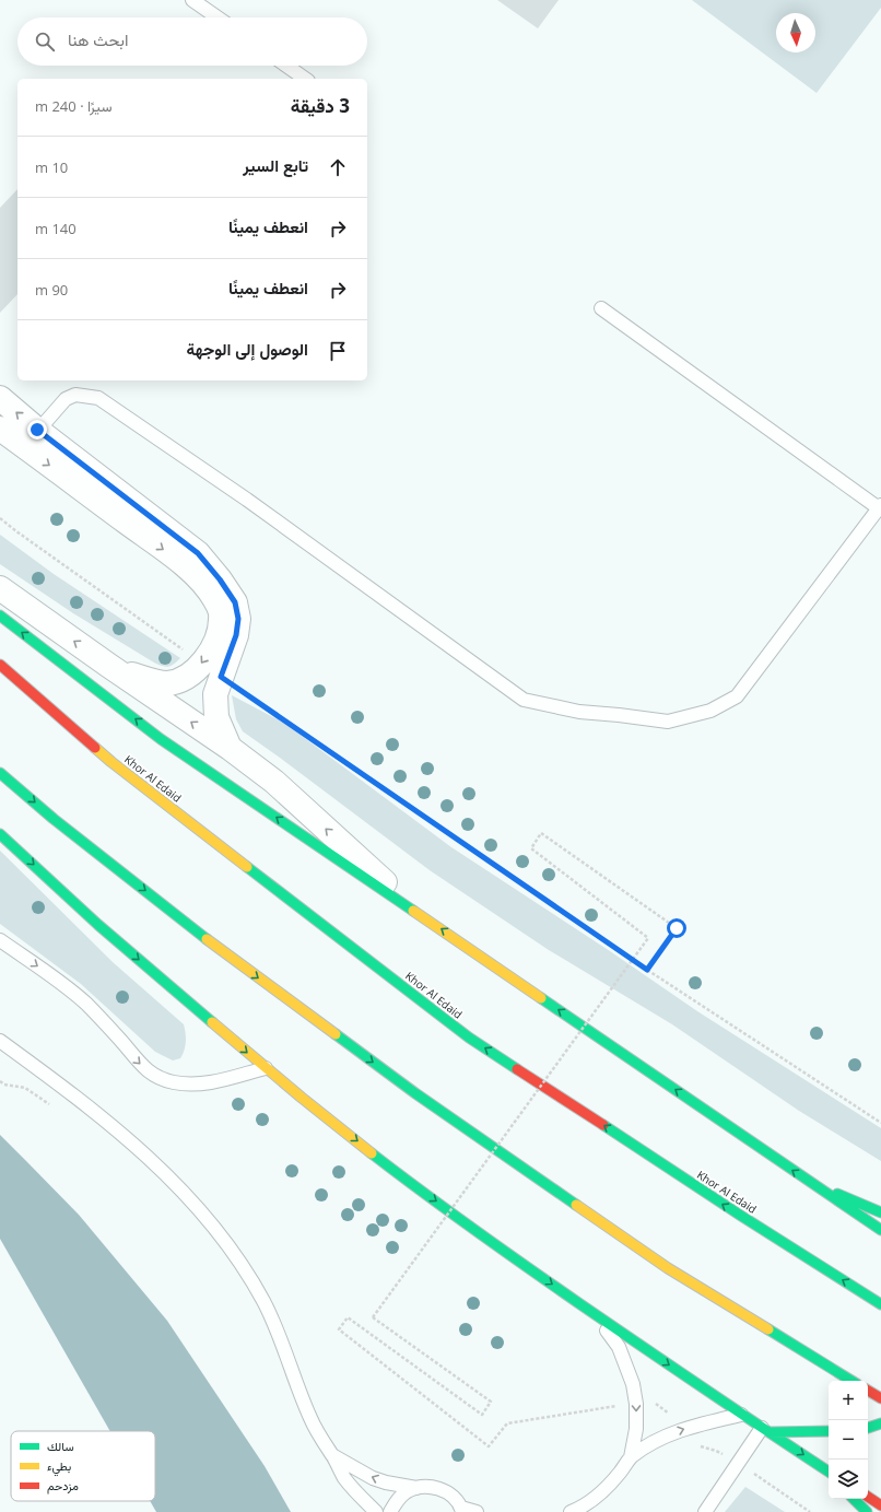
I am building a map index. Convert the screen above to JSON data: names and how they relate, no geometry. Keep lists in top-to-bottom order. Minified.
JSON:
{"streets":{"main road":["Khor Al Edaid"]},"legend":["سالك","بطيء","مزدحم"],"north":"bottom","page":{"search":"ابحث هنا","heading":["3 دقيقة","سيرًا · 240 m"],"list":[["تابع السير","10 m"],["انعطف يمينًا","140 m"],["انعطف يمينًا","90 m"],"الوصول إلى الوجهة"],"map_buttons":["+","−"]}}
